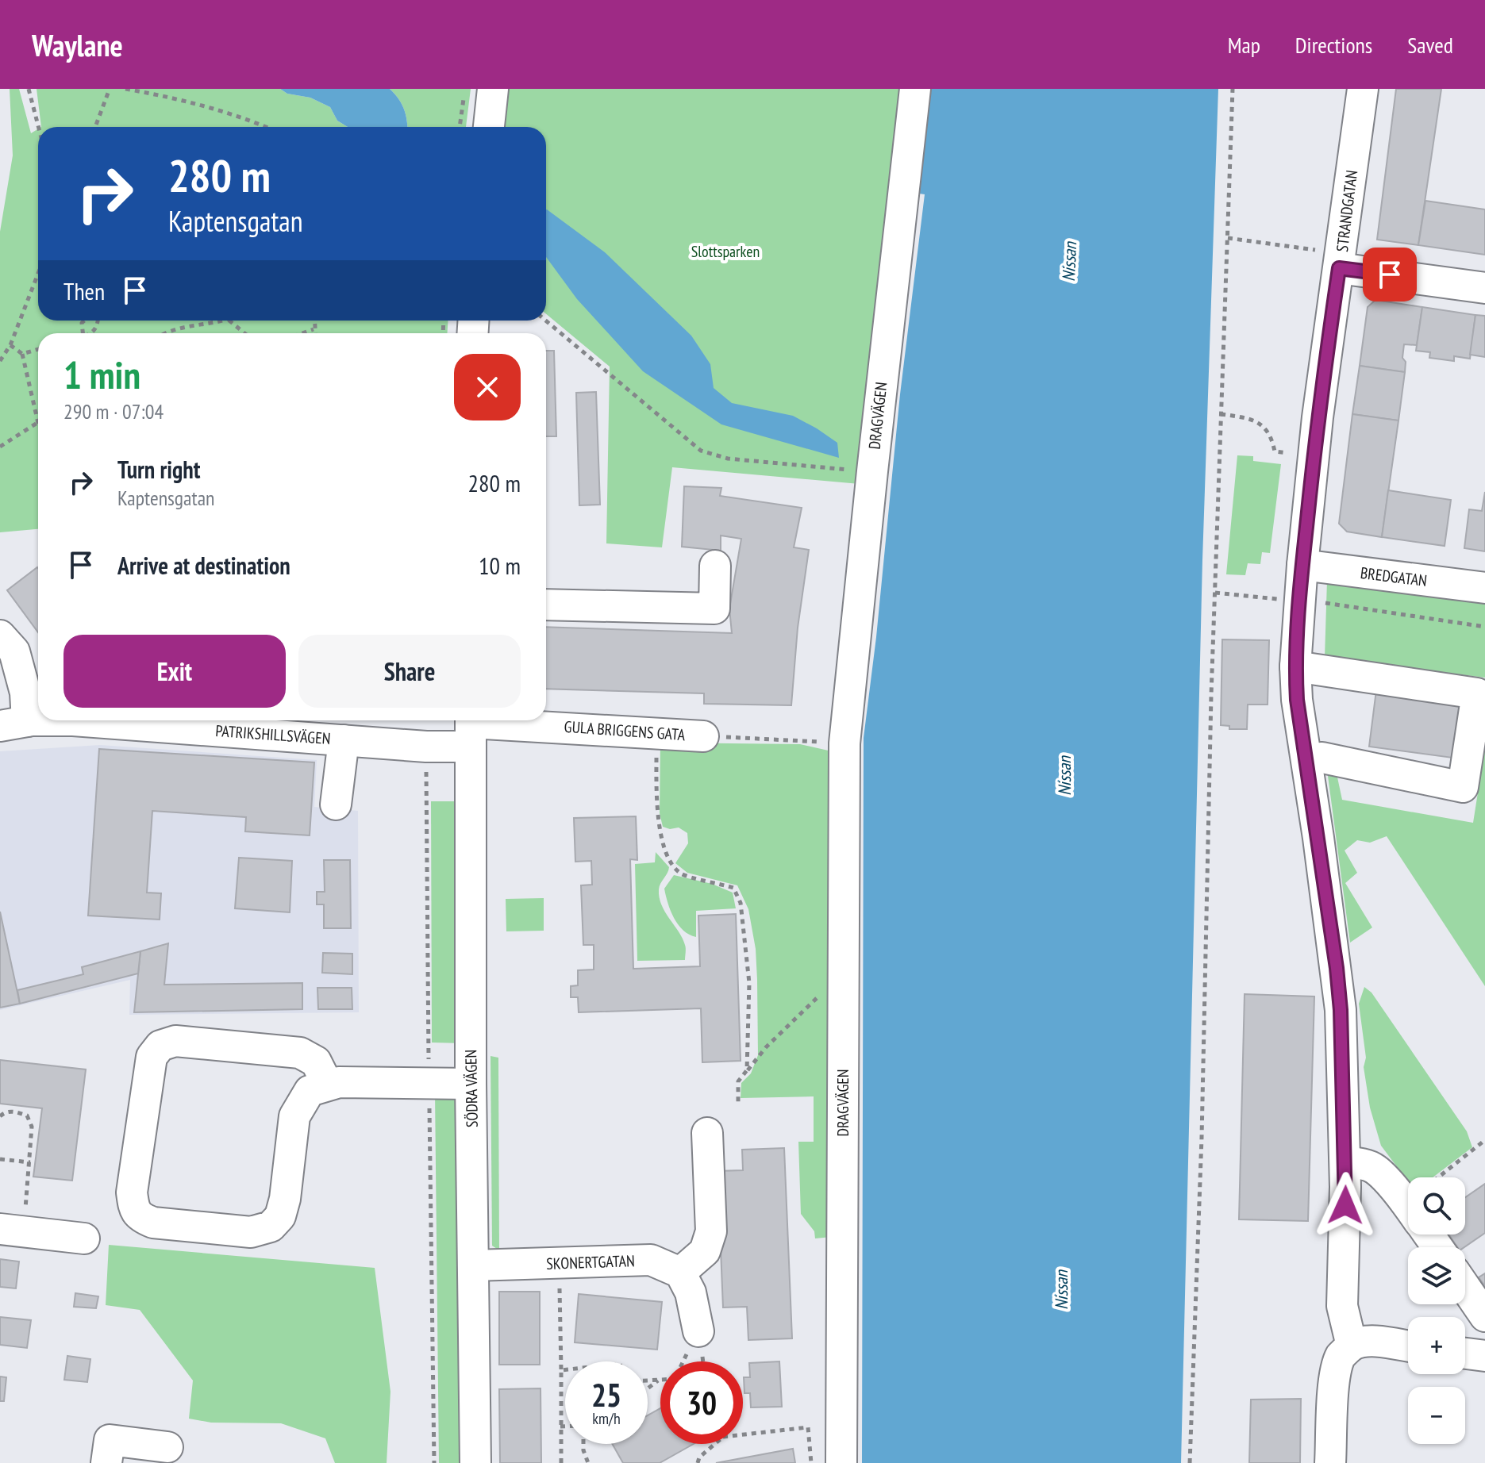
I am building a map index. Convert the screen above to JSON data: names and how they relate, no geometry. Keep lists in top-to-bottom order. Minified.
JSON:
{"streets":{"street":["STRANDGATAN","DRAGVÄGEN","BREDGATAN","GULA BRIGGENS GATA","PATRIKSHILLSVÄGEN","SÖDRA VÄGEN","SKONERTGATAN"]},"crossings":[["STRANDGATAN","BREDGATAN"],["GULA BRIGGENS GATA","PATRIKSHILLSVÄGEN"],["GULA BRIGGENS GATA","SÖDRA VÄGEN"],["PATRIKSHILLSVÄGEN","SÖDRA VÄGEN"],["SÖDRA VÄGEN","SKONERTGATAN"]],"water":["Nissan"],"parks":["Slottsparken"],"page":{"header":"Waylane","nav":["Map","Directions","Saved"],"turn":["280 m","Kaptensgatan"],"then":"Then","heading":["1 min","290 m · 07:04"],"list":[{"name":"Turn right","note":"Kaptensgatan","value":"280 m"},{"name":"Arrive at destination","value":"10 m"}],"buttons":["Exit","Share"],"map_buttons":["+","−"],"speed":"25 km/h","limit":"30"}}
